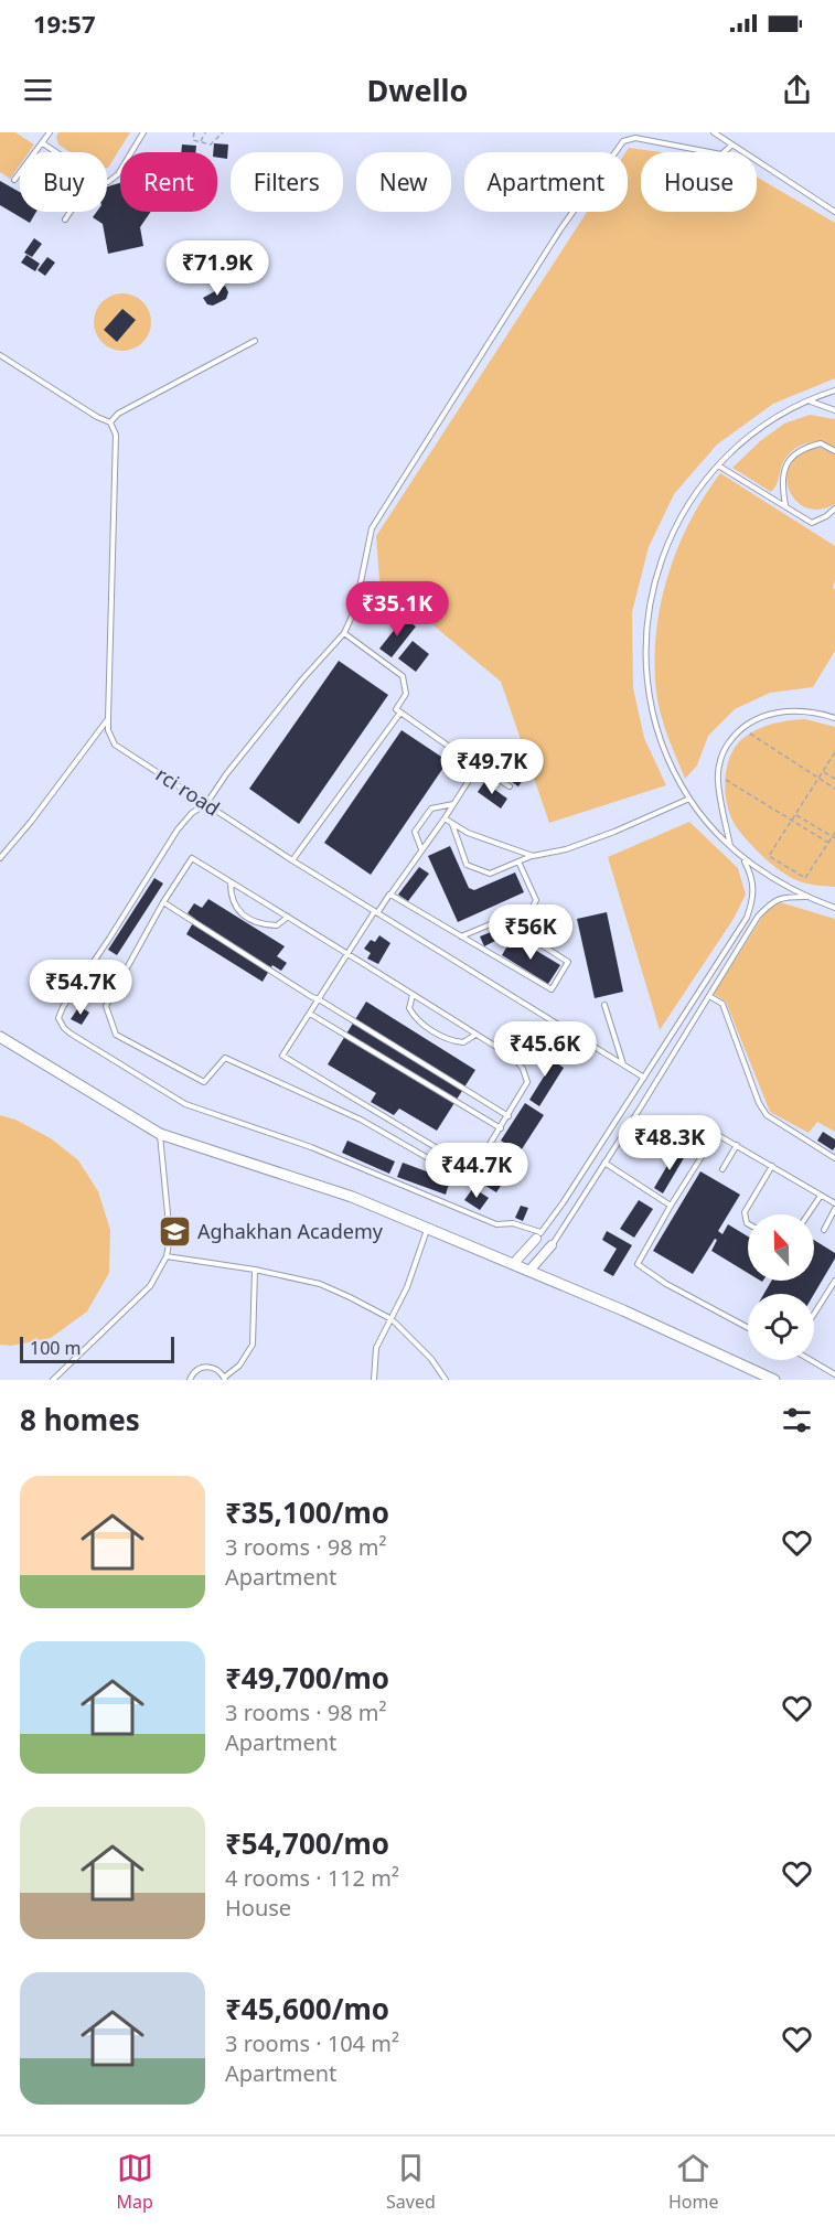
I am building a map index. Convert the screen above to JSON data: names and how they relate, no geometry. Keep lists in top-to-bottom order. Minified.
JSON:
{"streets":{"lane":["rci road"]},"places":{"school or university":["Aghakhan Academy"]},"scale_bar":"100 m","north":"top","page":{"status":"19:57","header":"Dwello","chip":["Buy","Rent","Filters","New","Apartment","House"],"price":["₹71.9K","₹35.1K","₹49.7K","₹56K","₹54.7K","₹45.6K","₹48.3K","₹44.7K"],"scale":"100 m","heading":"8 homes","list":[{"name":"₹35,100/mo","note":"3 rooms · 98 m² · Apartment"},{"name":"₹49,700/mo","note":"3 rooms · 98 m² · Apartment"},{"name":"₹54,700/mo","note":"4 rooms · 112 m² · House"},{"name":"₹45,600/mo","note":"3 rooms · 104 m² · Apartment"}],"tabs":["Map","Saved","Home"]}}
